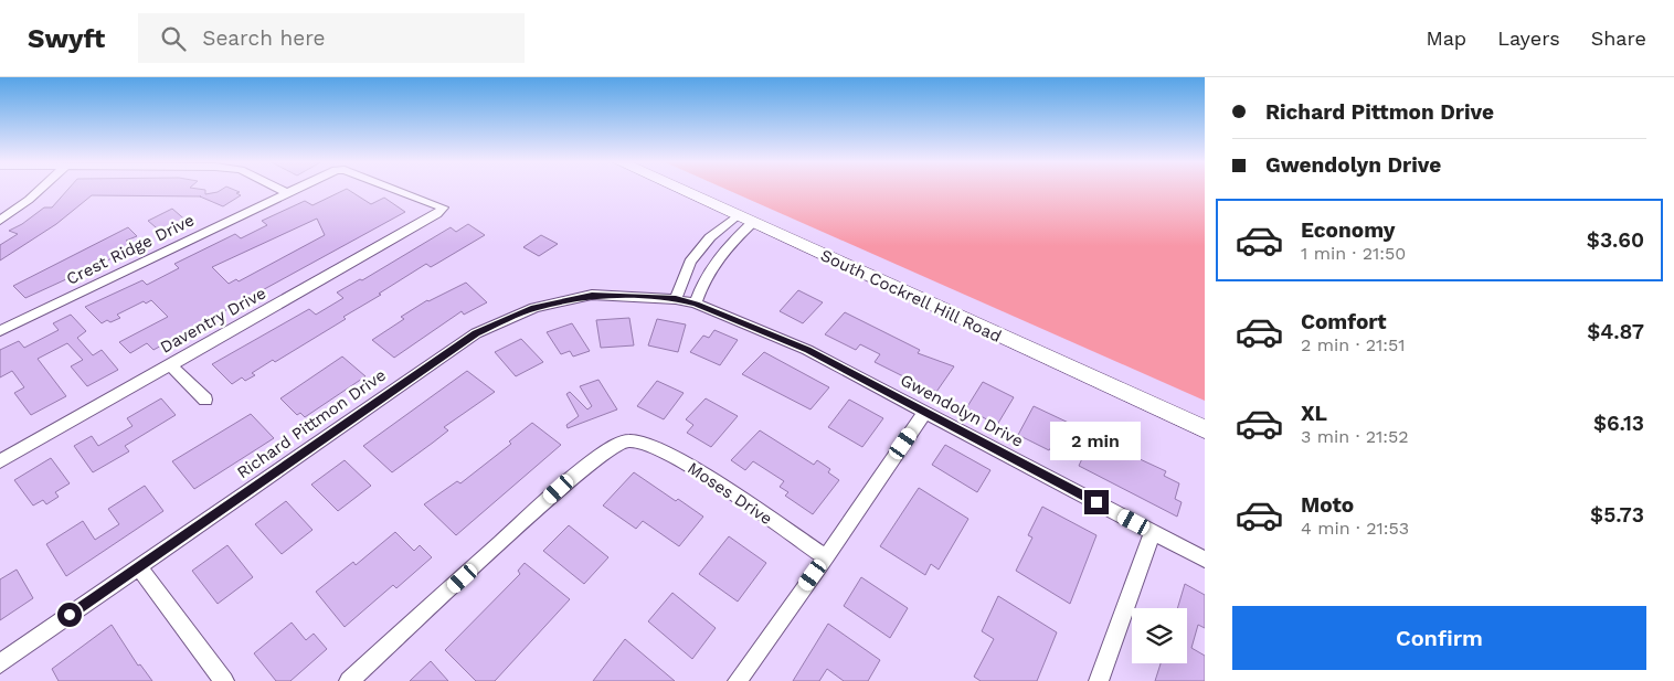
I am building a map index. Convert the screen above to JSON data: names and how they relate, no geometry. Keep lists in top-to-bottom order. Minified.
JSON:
{"streets":{"main road":["South Cockrell Hill Road"],"street":["Crest Ridge Drive","Daventry Drive","Gwendolyn Drive","Richard Pittmon Drive","Moses Drive"]},"crossings":[["Crest Ridge Drive","Daventry Drive"],["Gwendolyn Drive","Richard Pittmon Drive"]],"page":{"header":"Swyft","search":"Search here","nav":["Map","Layers","Share"],"banner":["Richard Pittmon Drive","Gwendolyn Drive"],"list":[{"name":"Economy","note":"1 min · 21:50","value":"$3.60"},{"name":"Comfort","note":"2 min · 21:51","value":"$4.87"},{"name":"XL","note":"3 min · 21:52","value":"$6.13"},{"name":"Moto","note":"4 min · 21:53","value":"$5.73"}],"bubble":"2 min","buttons":"Confirm"}}
